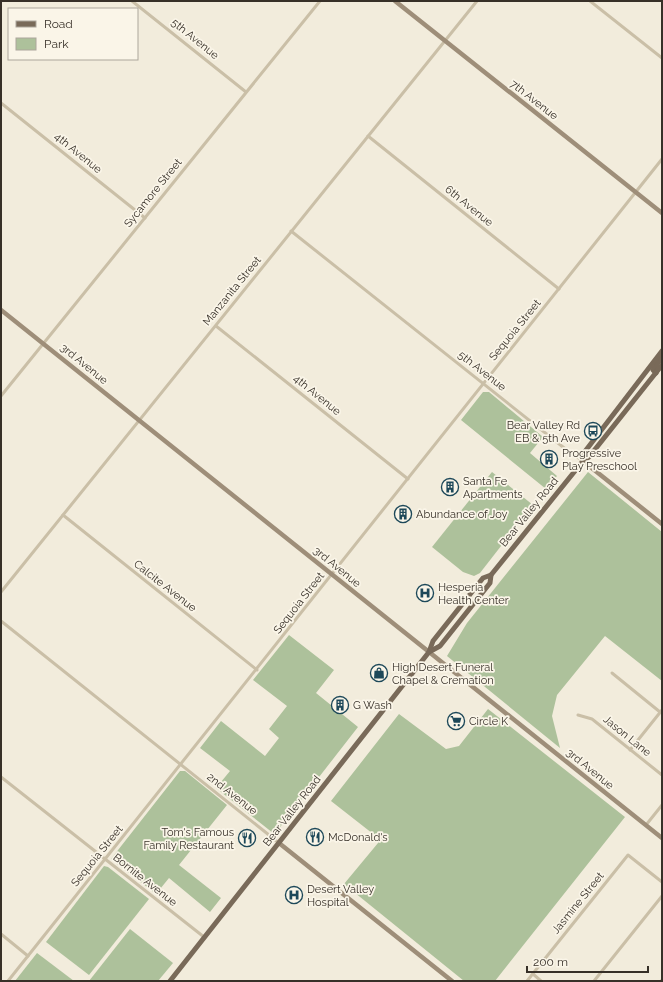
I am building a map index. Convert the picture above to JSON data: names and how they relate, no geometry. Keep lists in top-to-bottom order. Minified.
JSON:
{"streets":{"main road":["Bear Valley Road"],"street":["5th Avenue","7th Avenue","4th Avenue","Sycamore Street","6th Avenue","Manzanita Street","Sequoia Street","3rd Avenue","Calcite Avenue","Jason Lane","2nd Avenue","Bornite Avenue","Jasmine Street"]},"crossings":[["5th Avenue","Sycamore Street"],["5th Avenue","Manzanita Street"],["5th Avenue","Sequoia Street"],["5th Avenue","Bear Valley Road"],["7th Avenue","Manzanita Street"],["7th Avenue","Sequoia Street"],["4th Avenue","Sycamore Street"],["4th Avenue","Manzanita Street"],["4th Avenue","Sequoia Street"],["Sycamore Street","3rd Avenue"],["6th Avenue","Manzanita Street"],["6th Avenue","Sequoia Street"],["Manzanita Street","3rd Avenue"],["Manzanita Street","Calcite Avenue"],["Sequoia Street","3rd Avenue"],["Sequoia Street","Calcite Avenue"],["Sequoia Street","2nd Avenue"],["Sequoia Street","Bornite Avenue"],["3rd Avenue","Bear Valley Road"],["Bear Valley Road","2nd Avenue"],["Bear Valley Road","Bornite Avenue"]],"places":{"bus stop":["Bear Valley Rd EB & 5th Ave"],"building":["Progressive Play Preschool","Santa Fe Apartments","Abundance of Joy","G Wash"],"hospital":["Hesperia Health Center","Desert Valley Hospital"],"shop":["High Desert Funeral Chapel & Cremation"],"supermarket":["Circle K"],"restaurant":["McDonald's","Tom's Famous Family Restaurant"]},"legend":["Road","Park"],"scale_bar":"200 m"}
